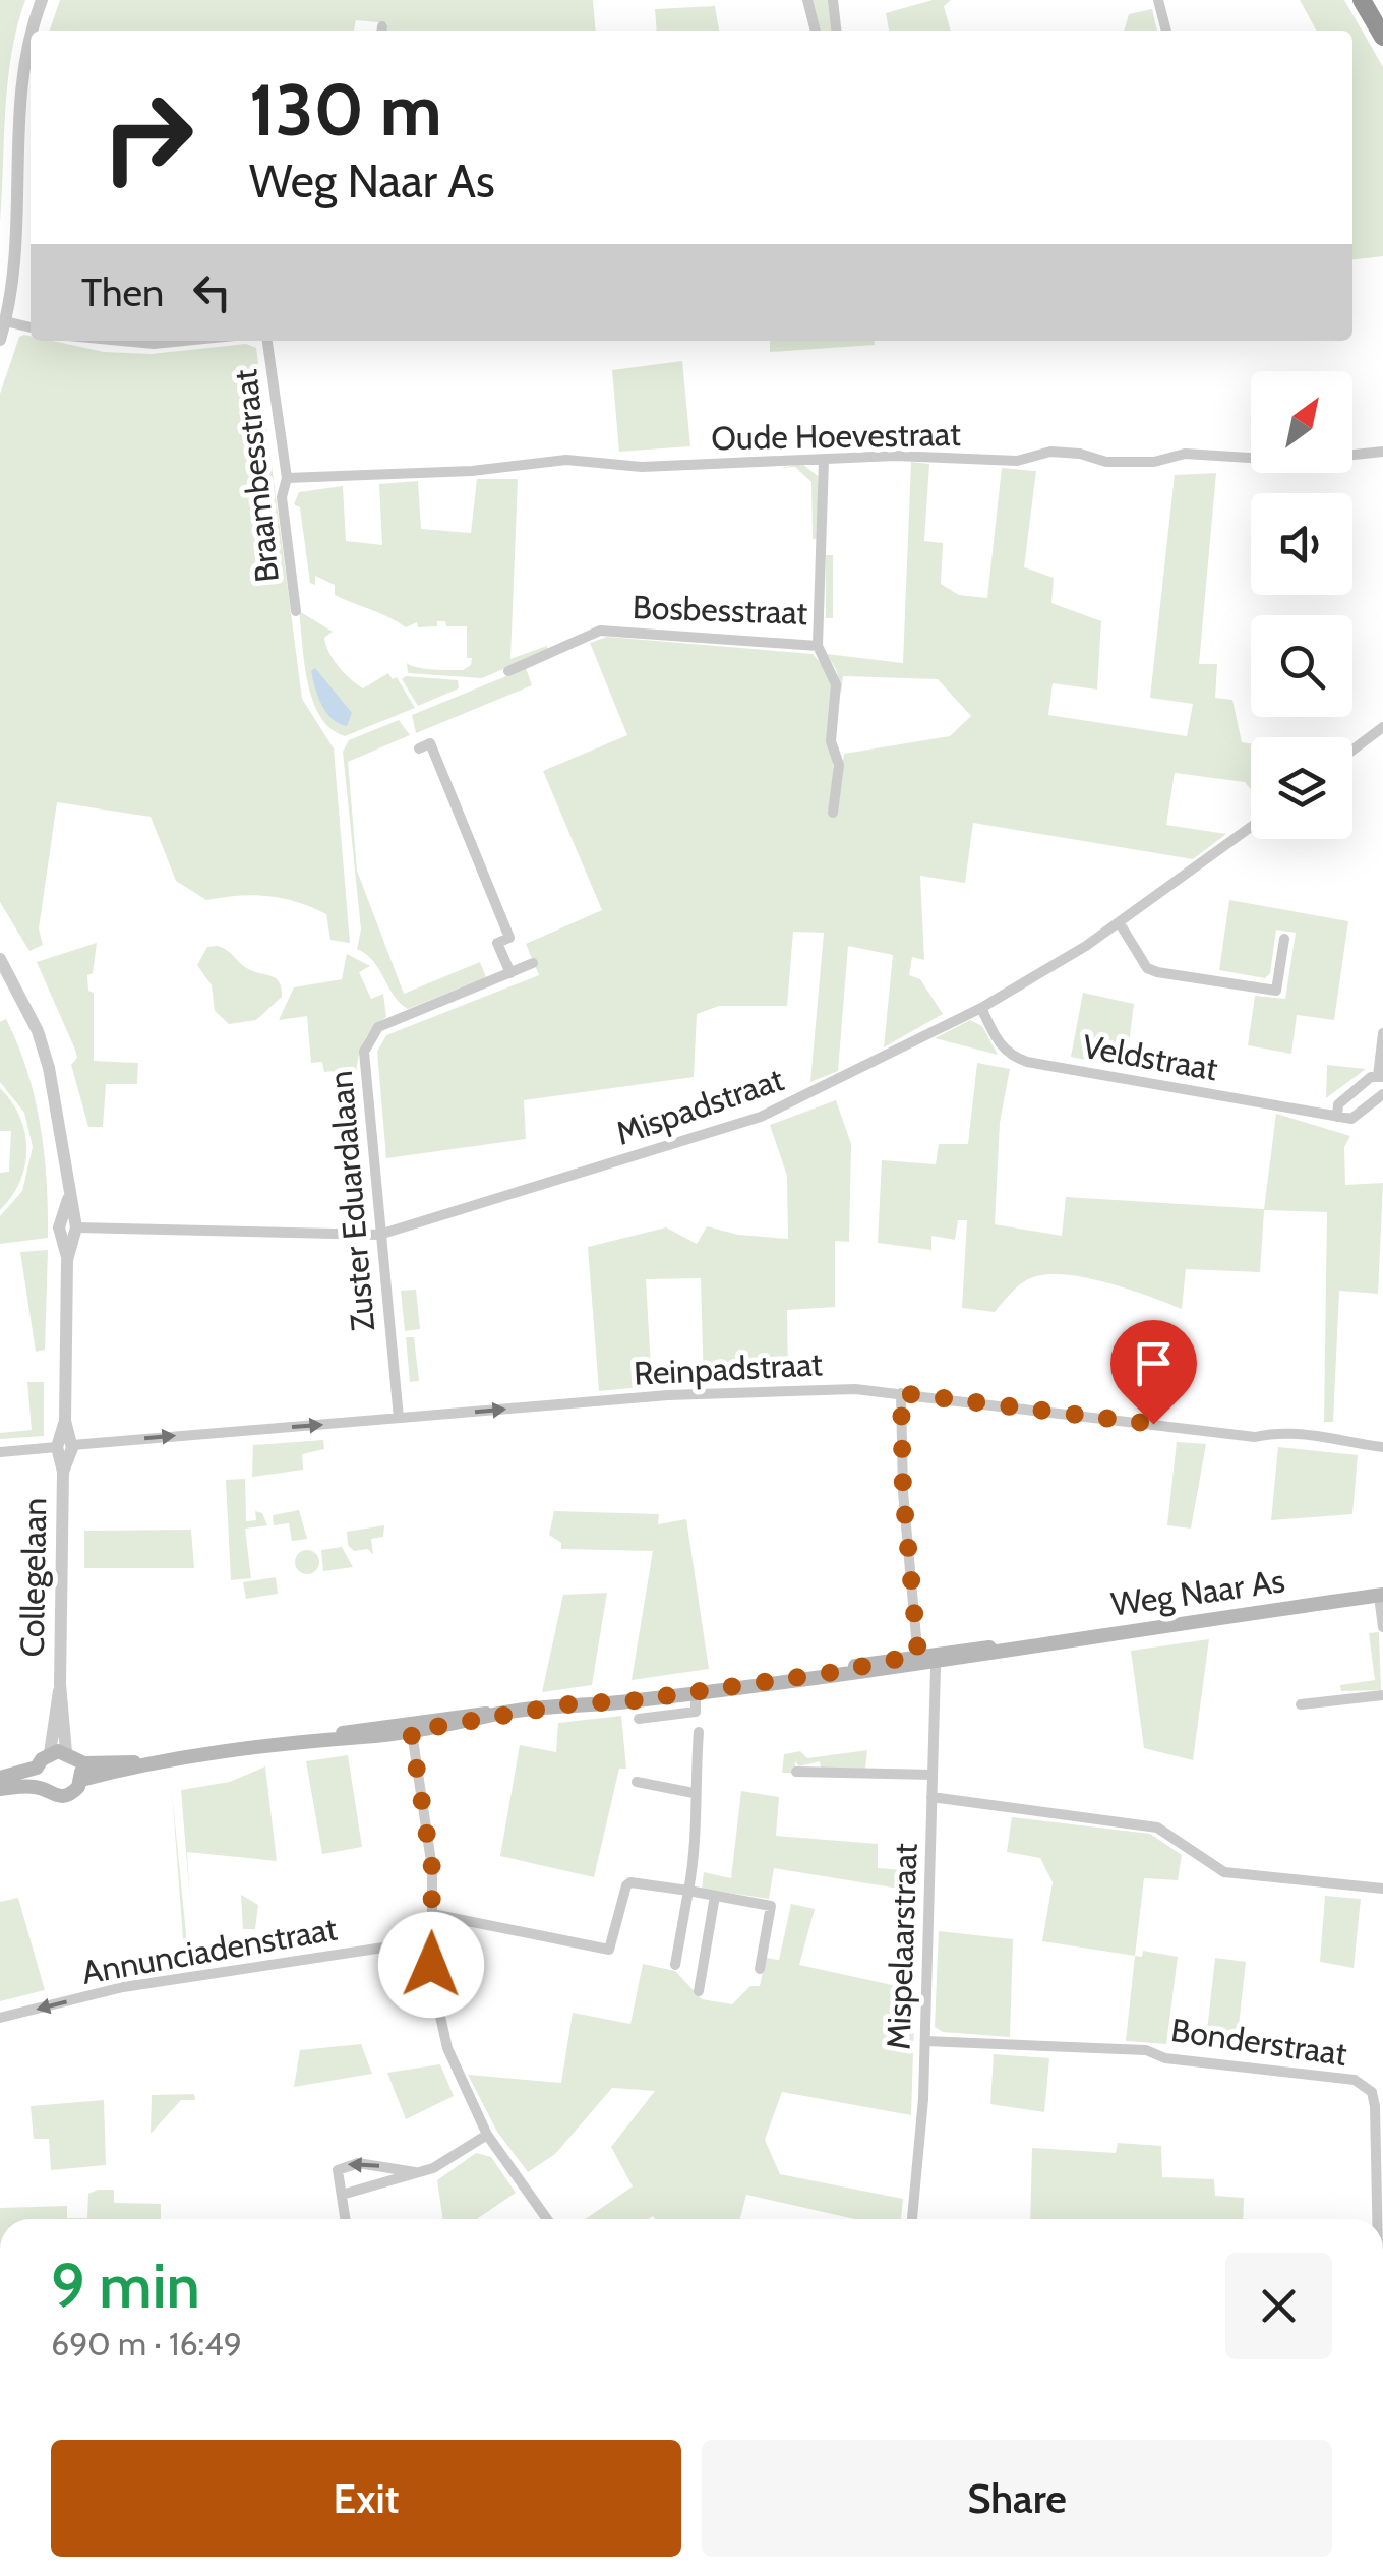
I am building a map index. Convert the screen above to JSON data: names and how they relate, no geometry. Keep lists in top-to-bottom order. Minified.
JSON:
{"streets":{"main road":["Weg Naar As"],"street":["Oude Hoevestraat","Braambesstraat","Bosbesstraat","Veldstraat","Mispadstraat","Zuster Eduardalaan","Reinpadstraat","Collegelaan","Mispelaarstraat","Annunciadenstraat","Bonderstraat"]},"crossings":[["Oude Hoevestraat","Braambesstraat"],["Oude Hoevestraat","Bosbesstraat"],["Veldstraat","Mispadstraat"],["Mispadstraat","Zuster Eduardalaan"],["Mispadstraat","Collegelaan"],["Zuster Eduardalaan","Reinpadstraat"],["Reinpadstraat","Collegelaan"],["Collegelaan","Weg Naar As"],["Weg Naar As","Mispelaarstraat"],["Mispelaarstraat","Bonderstraat"]],"one_way":["Reinpadstraat","Annunciadenstraat"],"north":"top right","page":{"turn":["130 m","Weg Naar As"],"then":"Then","heading":["9 min","690 m · 16:49"],"buttons":["Exit","Share"]}}
